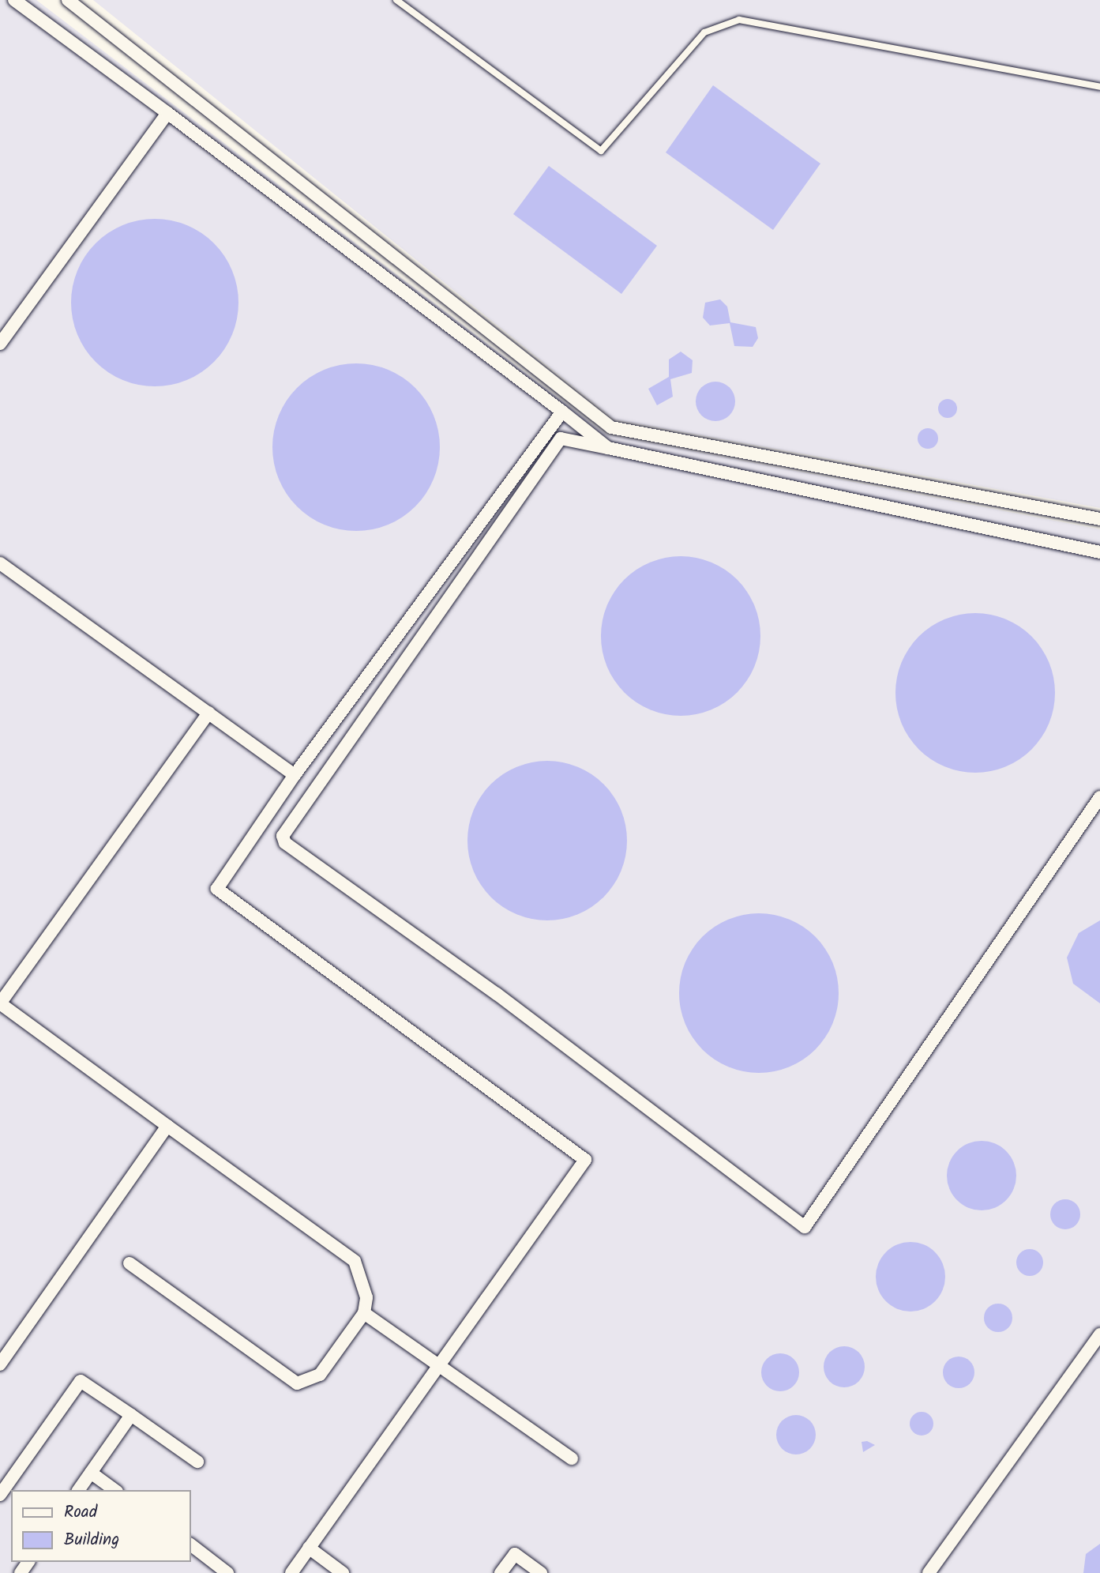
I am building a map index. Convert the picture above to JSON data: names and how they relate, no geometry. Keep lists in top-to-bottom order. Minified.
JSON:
{"legend":["Road","Building"]}
